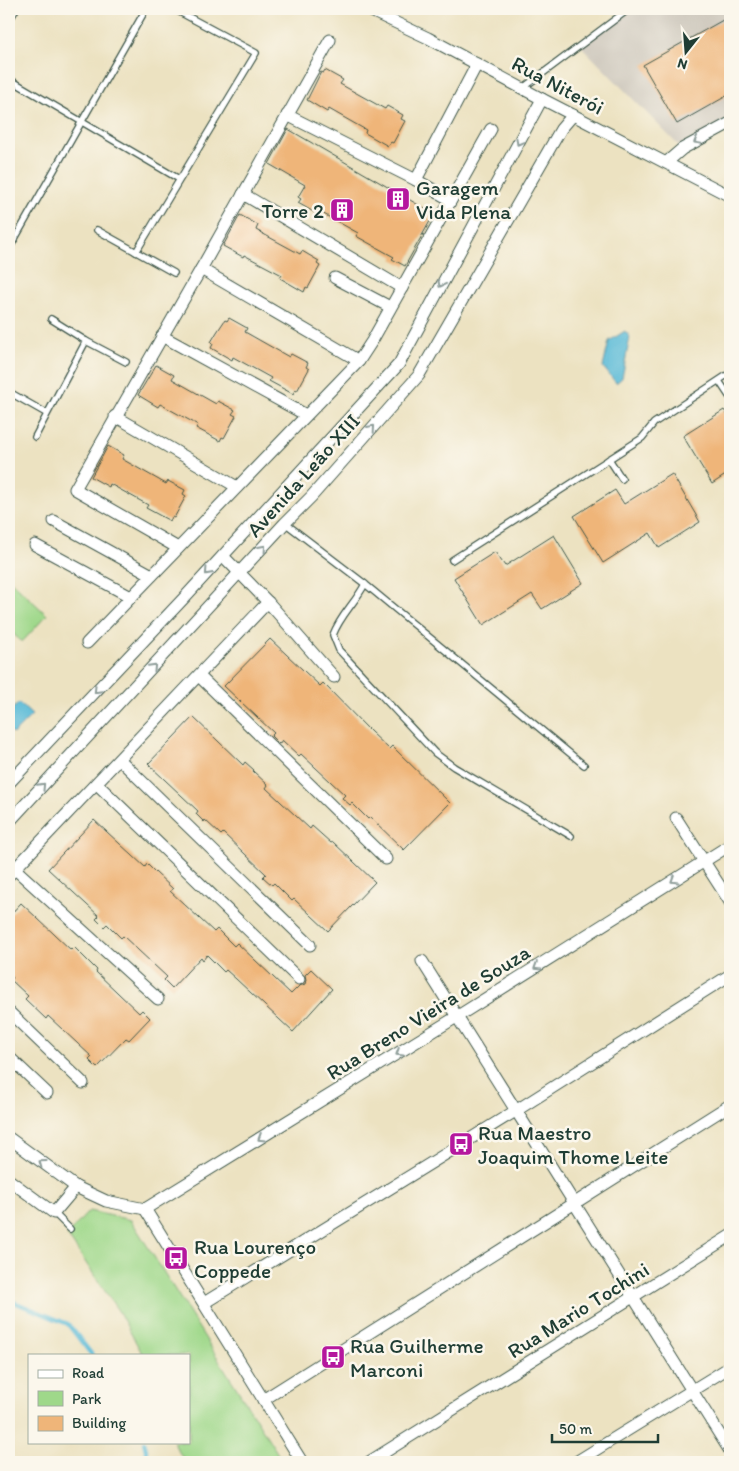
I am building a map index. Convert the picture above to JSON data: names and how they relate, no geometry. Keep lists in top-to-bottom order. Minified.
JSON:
{"streets":{"street":["Rua Niterói","Avenida Leão XIII","Rua Breno Vieira de Souza","Rua Mario Tochini"]},"crossings":[["Rua Niterói","Avenida Leão XIII"]],"one_way":["Rua Breno Vieira de Souza"],"places":{"building":["Garagem Vida Plena","Torre 2"],"bus stop":["Rua Maestro Joaquim Thome Leite","Rua Lourenço Coppede","Rua Guilherme Marconi"]},"legend":["Road","Park","Building"],"scale_bar":"50 m","north":"bottom"}
